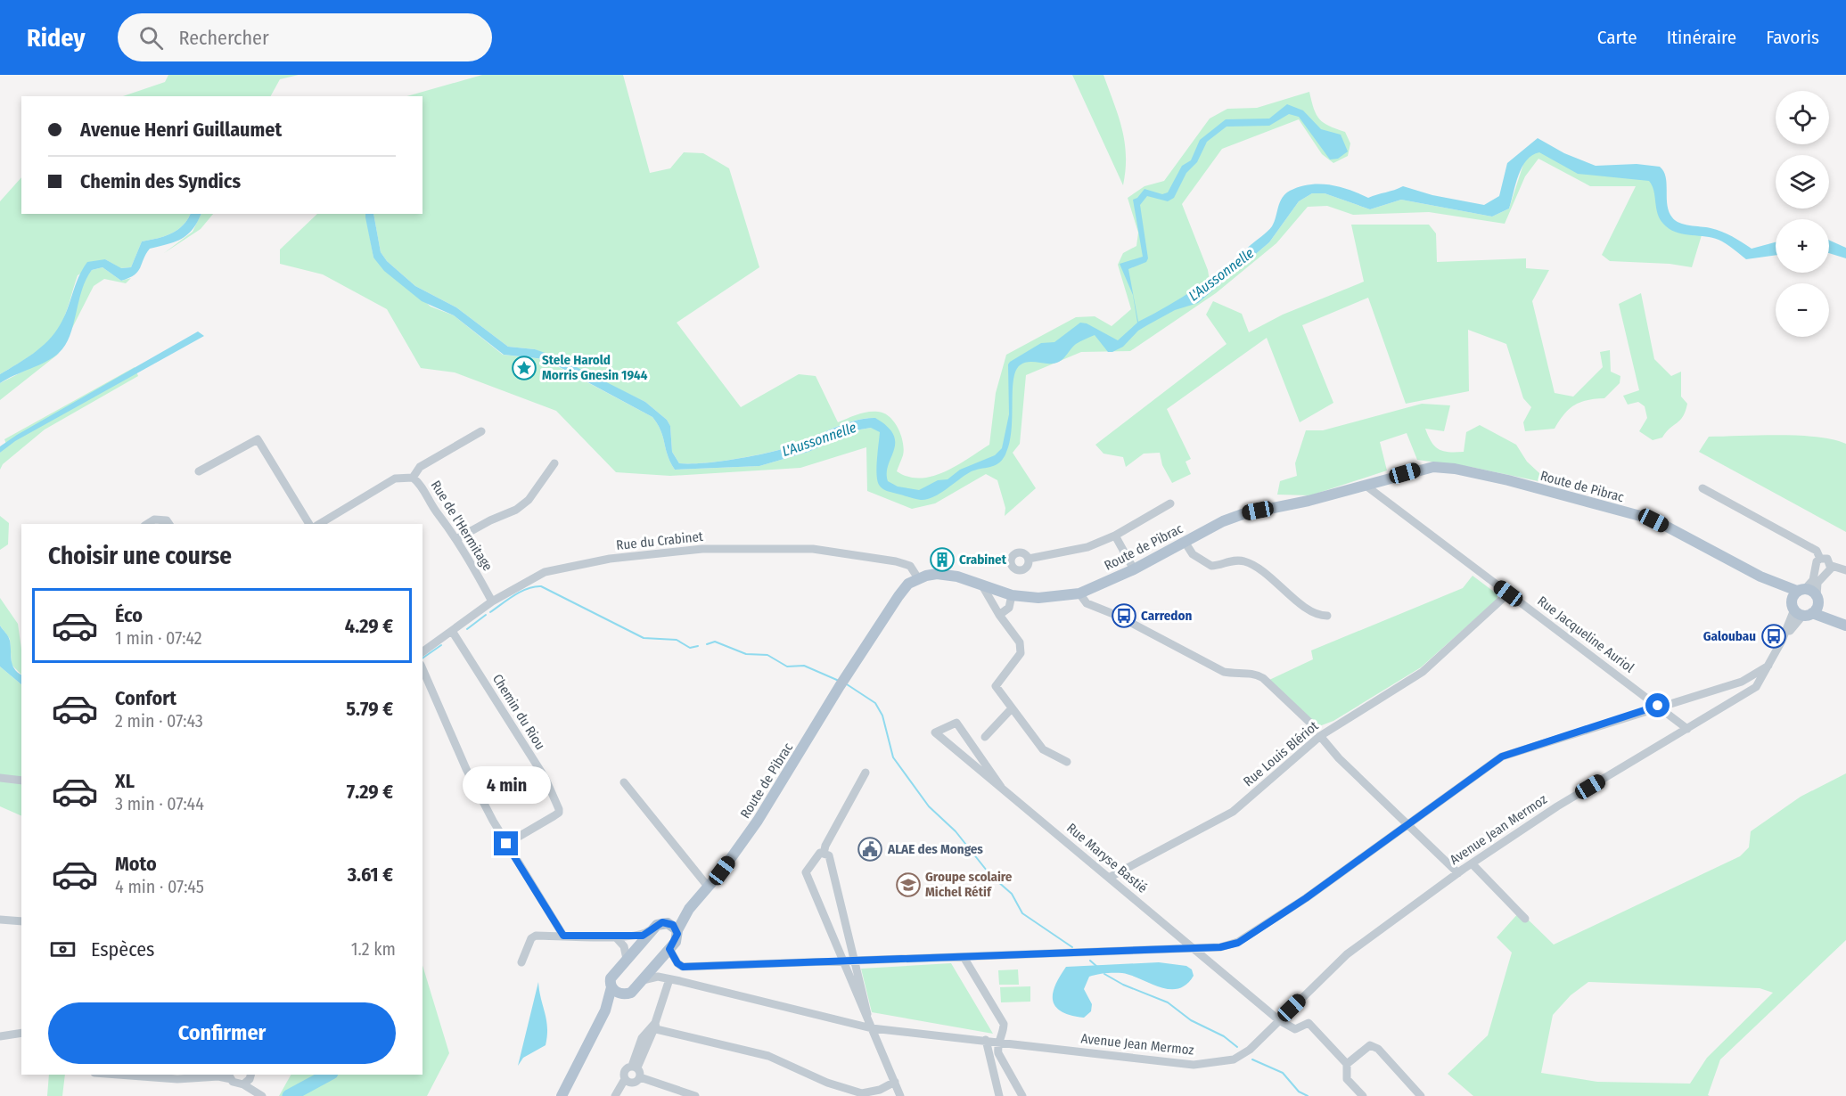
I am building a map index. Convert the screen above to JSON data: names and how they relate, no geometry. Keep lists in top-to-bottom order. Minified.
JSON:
{"streets":{"main road":["Route de Pibrac"],"street":["Rue de l'Hermitage","Rue du Crabinet","Rue Jacqueline Auriol","Chemin du Riou","Rue Louis Blériot","Avenue Jean Mermoz","Rue Maryse Bastié"]},"crossings":[["Route de Pibrac","Rue du Crabinet"],["Route de Pibrac","Rue Jacqueline Auriol"],["Route de Pibrac","Avenue Jean Mermoz"],["Rue de l'Hermitage","Rue du Crabinet"],["Rue du Crabinet","Chemin du Riou"],["Rue Jacqueline Auriol","Rue Louis Blériot"],["Rue Jacqueline Auriol","Avenue Jean Mermoz"],["Rue Louis Blériot","Rue Maryse Bastié"],["Avenue Jean Mermoz","Rue Maryse Bastié"]],"water":["L'Aussonnelle"],"places":{"place":["Stele Harold Morris Gnesin 1944"],"building":["Crabinet"],"bus stop":["Carredon","Galoubau"],"public building":["ALAE des Monges"],"school or university":["Groupe scolaire Michel Rétif"]},"page":{"header":"Ridey","search":"Rechercher","nav":["Carte","Itinéraire","Favoris"],"map_buttons":["+","−"],"banner":["Avenue Henri Guillaumet","Chemin des Syndics"],"heading":"Choisir une course","list":[{"name":"Éco","note":"1 min · 07:42","value":"4.29 €"},{"name":"Confort","note":"2 min · 07:43","value":"5.79 €"},{"name":"XL","note":"3 min · 07:44","value":"7.29 €"},{"name":"Moto","note":"4 min · 07:45","value":"3.61 €"}],"bubble":"4 min","pay":["Espèces","1.2 km"],"buttons":"Confirmer"}}
